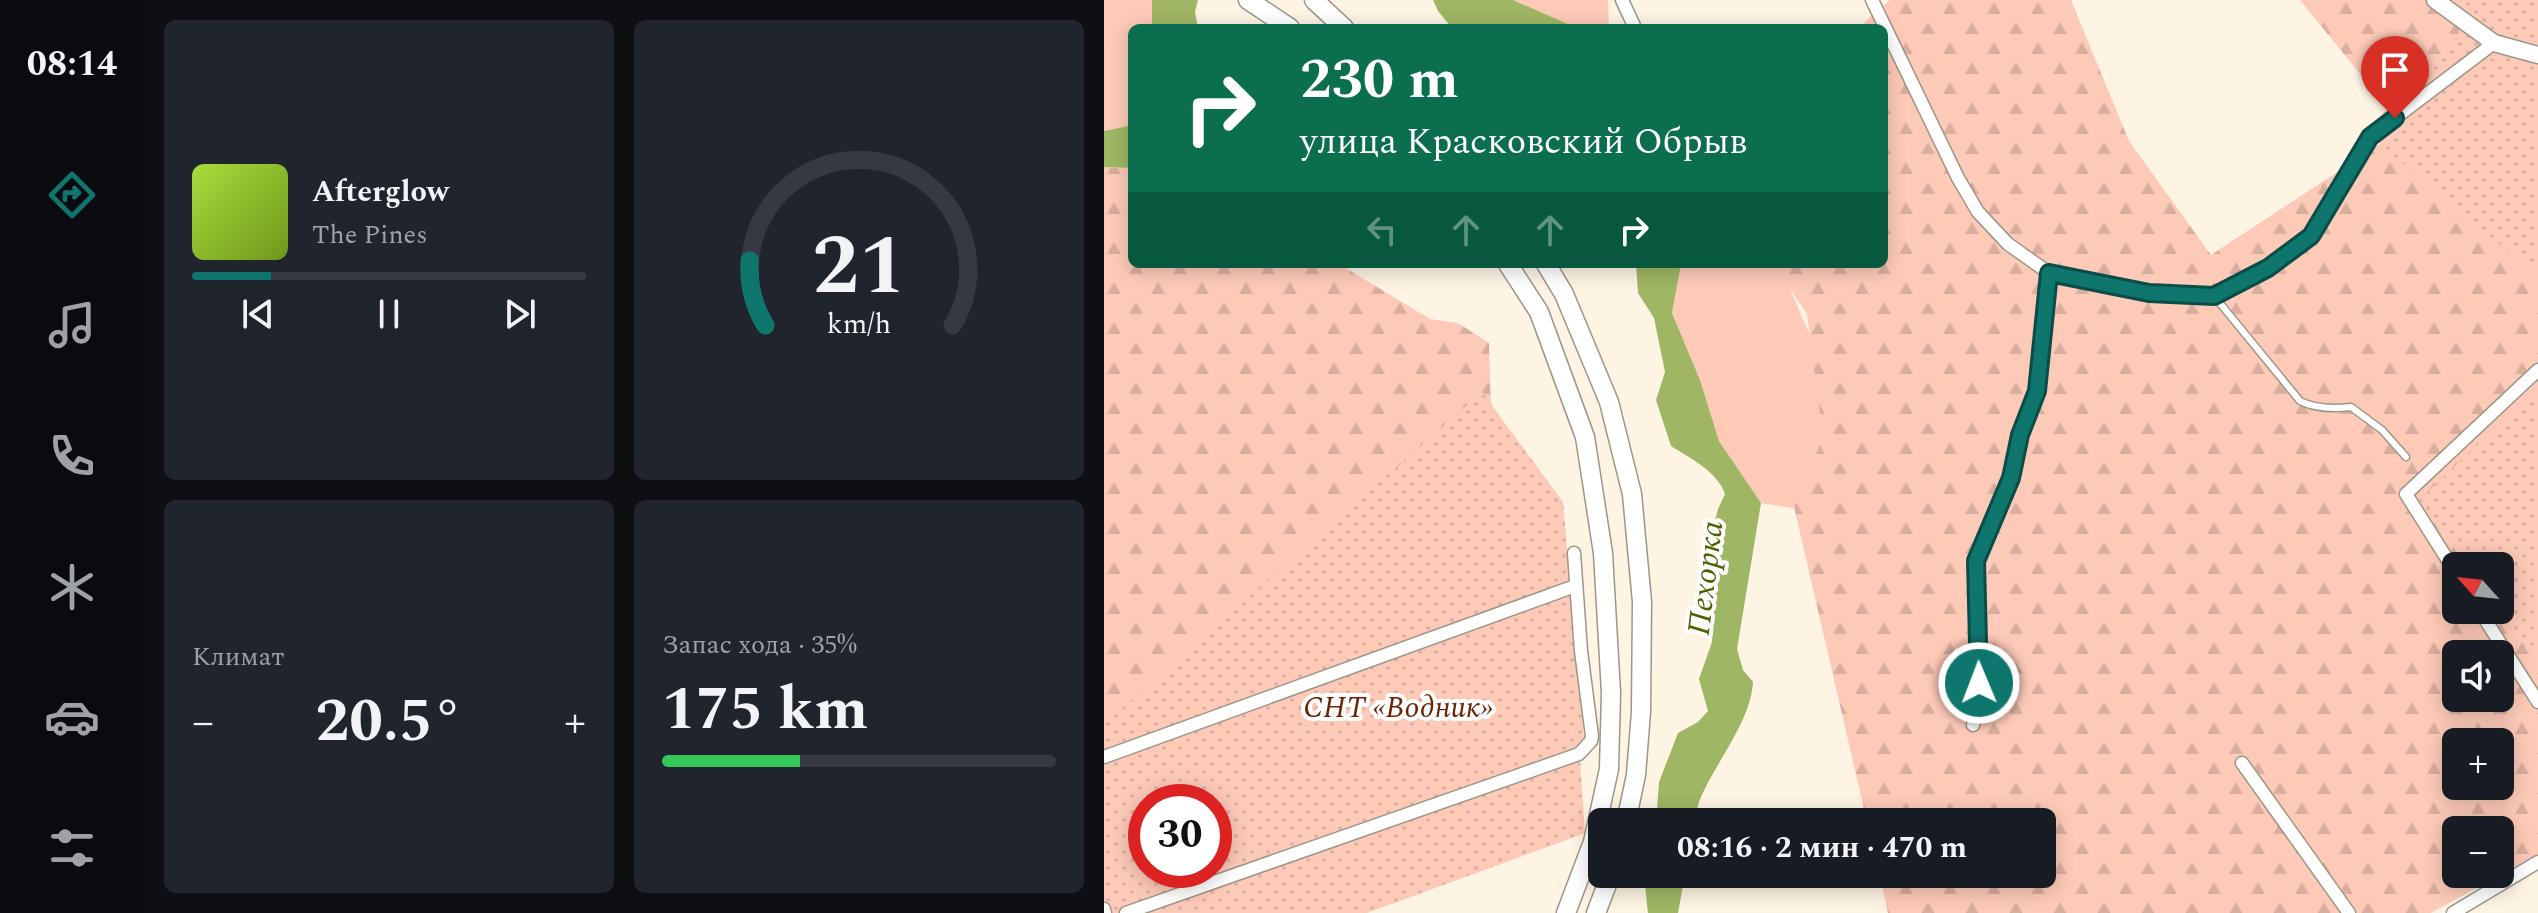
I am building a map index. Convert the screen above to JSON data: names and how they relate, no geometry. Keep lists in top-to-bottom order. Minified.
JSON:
{"water":["Пехорка"],"parks":["СНТ «Водник»"],"north":"top left","page":{"tabs":"08:14","turn":["230 m","улица Красковский Обрыв"],"song":["Afterglow","The Pines"],"tile":["Климат",["Запас хода · 35%","175 km"]],"map_buttons":["+","−"],"heat":["−","20.5°","+"],"limit":"30","trip":"08:16 · 2 мин · 470 m","gauge":["21","km/h"]}}
